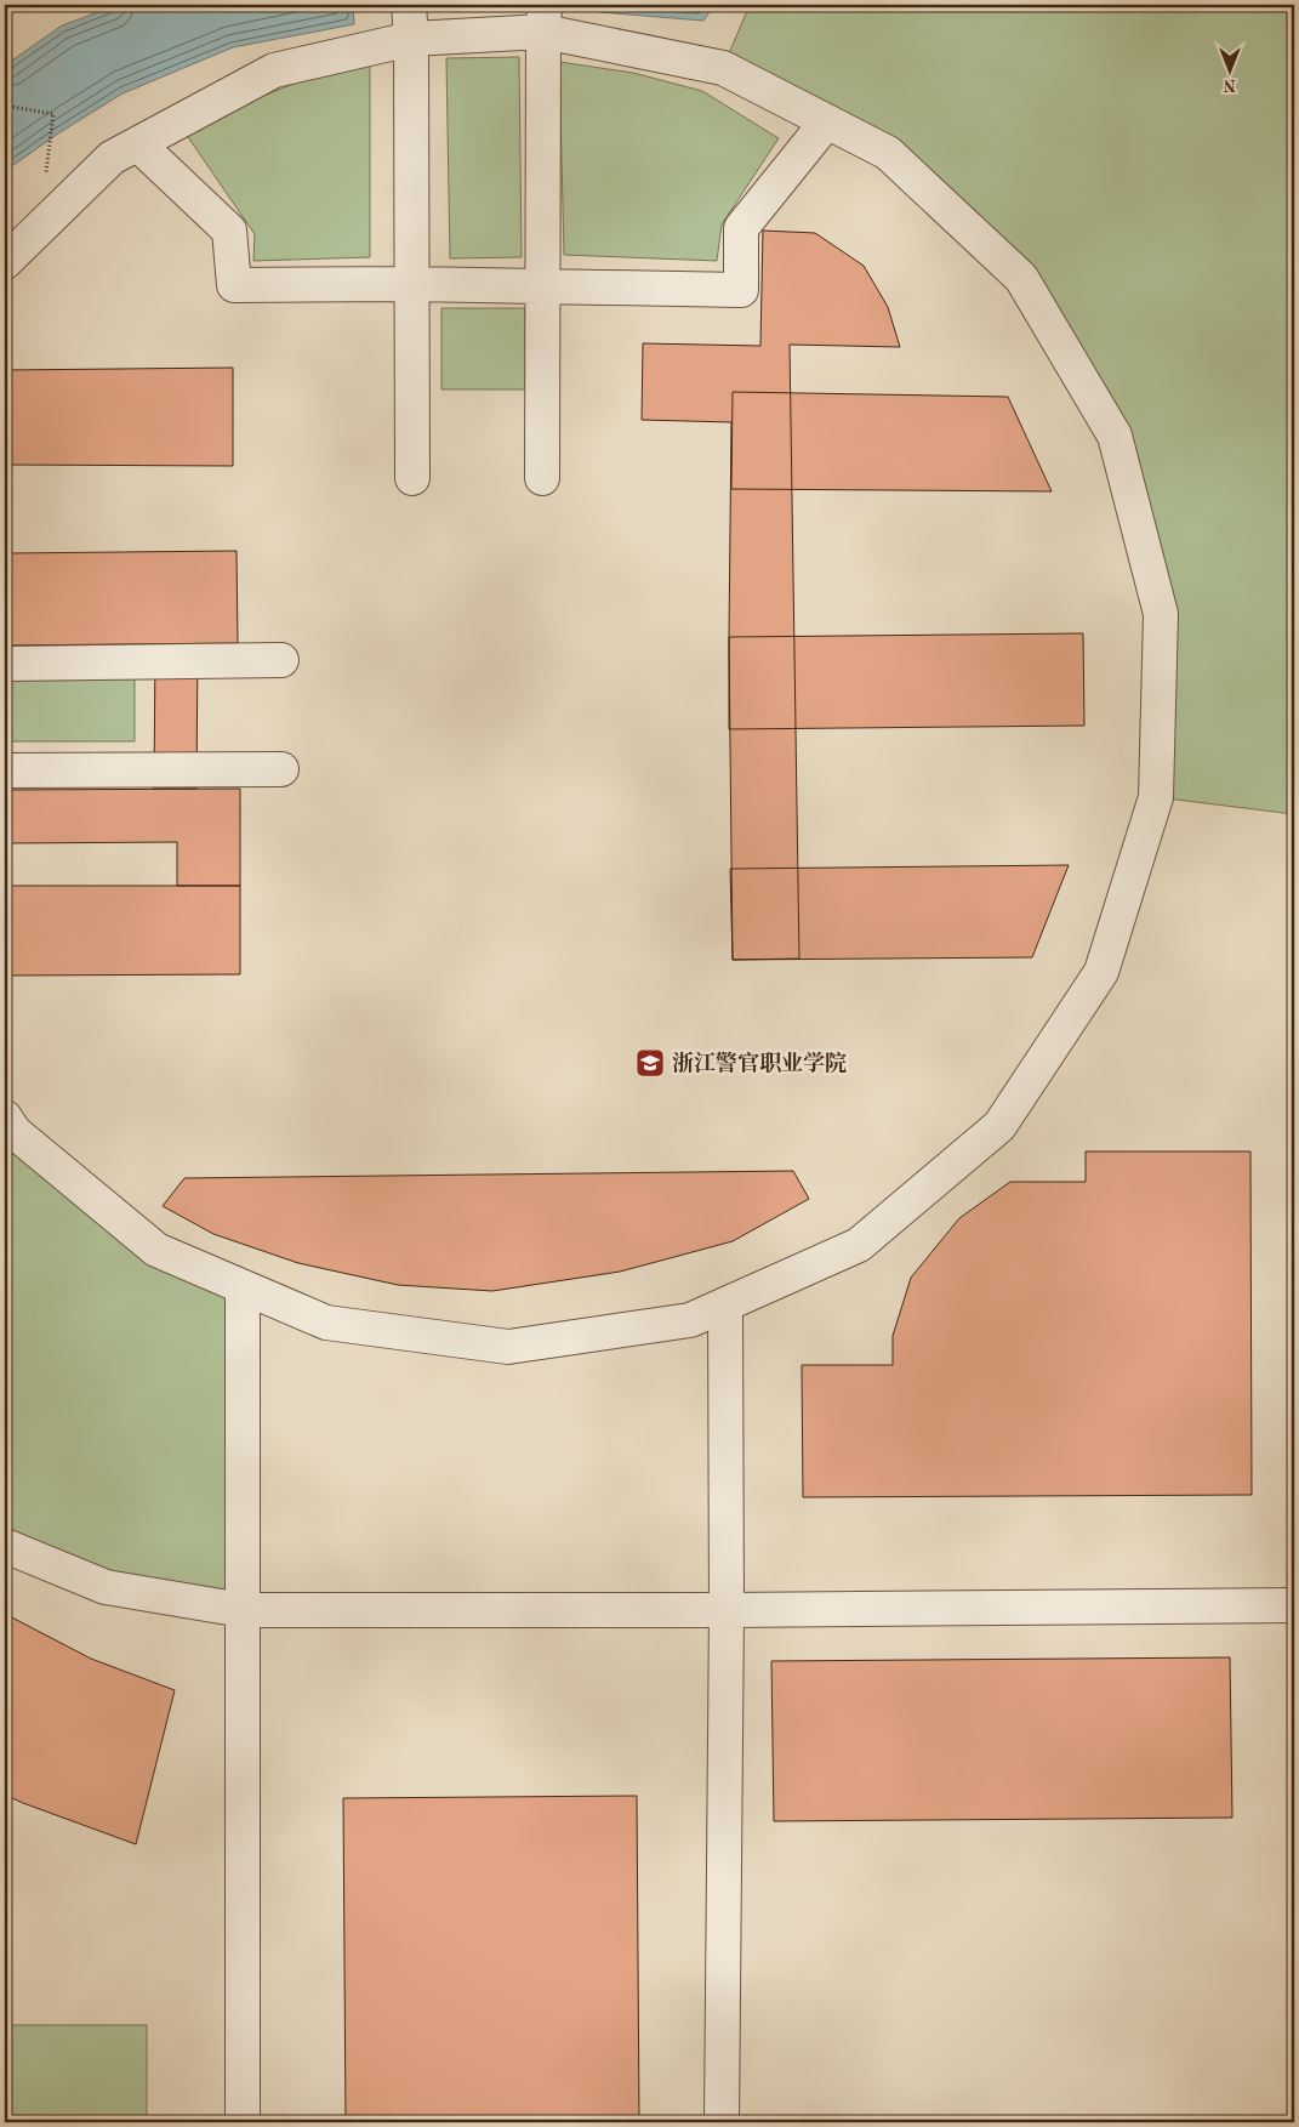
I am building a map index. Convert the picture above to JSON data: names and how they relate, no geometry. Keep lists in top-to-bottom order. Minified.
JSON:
{"places":{"school or university":["浙江警官职业学院"]},"north":"bottom"}
